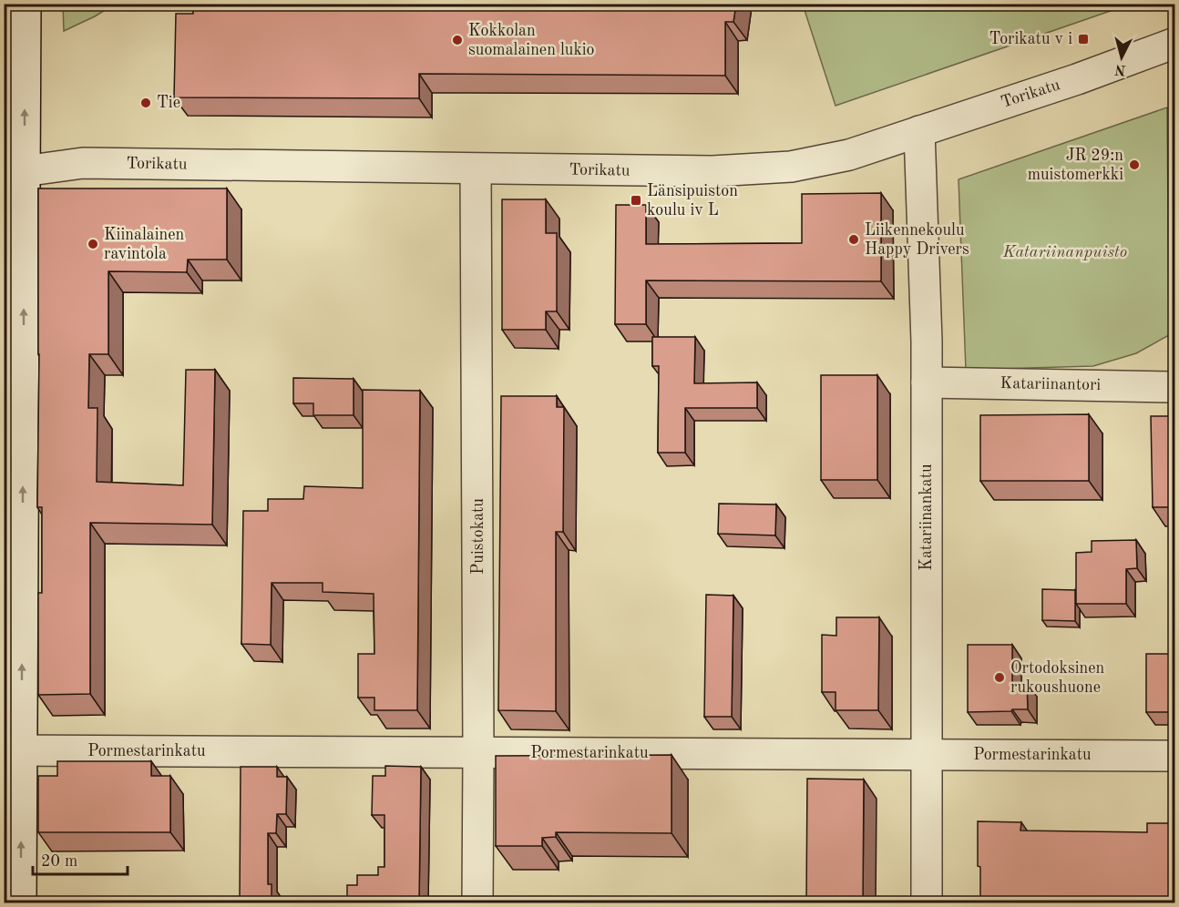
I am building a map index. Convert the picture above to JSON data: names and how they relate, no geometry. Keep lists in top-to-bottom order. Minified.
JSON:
{"streets":{"street":["Torikatu","Katariinantori","Katariinankatu","Puistokatu","Pormestarinkatu"]},"crossings":[["Torikatu","Katariinankatu"],["Torikatu","Puistokatu"],["Katariinantori","Katariinankatu"],["Katariinankatu","Pormestarinkatu"],["Puistokatu","Pormestarinkatu"]],"parks":["Katariinanpuisto"],"places":{"transit":["Torikatu v i","Länsipuiston koulu iv L"],"other":["Kokkolan suomalainen lukio","Tie","JR 29:n muistomerkki","Liikennekoulu Happy Drivers","Kiinalainen ravintola","Ortodoksinen rukoushuone"]},"scale_bar":"20 m","north":"bottom"}
